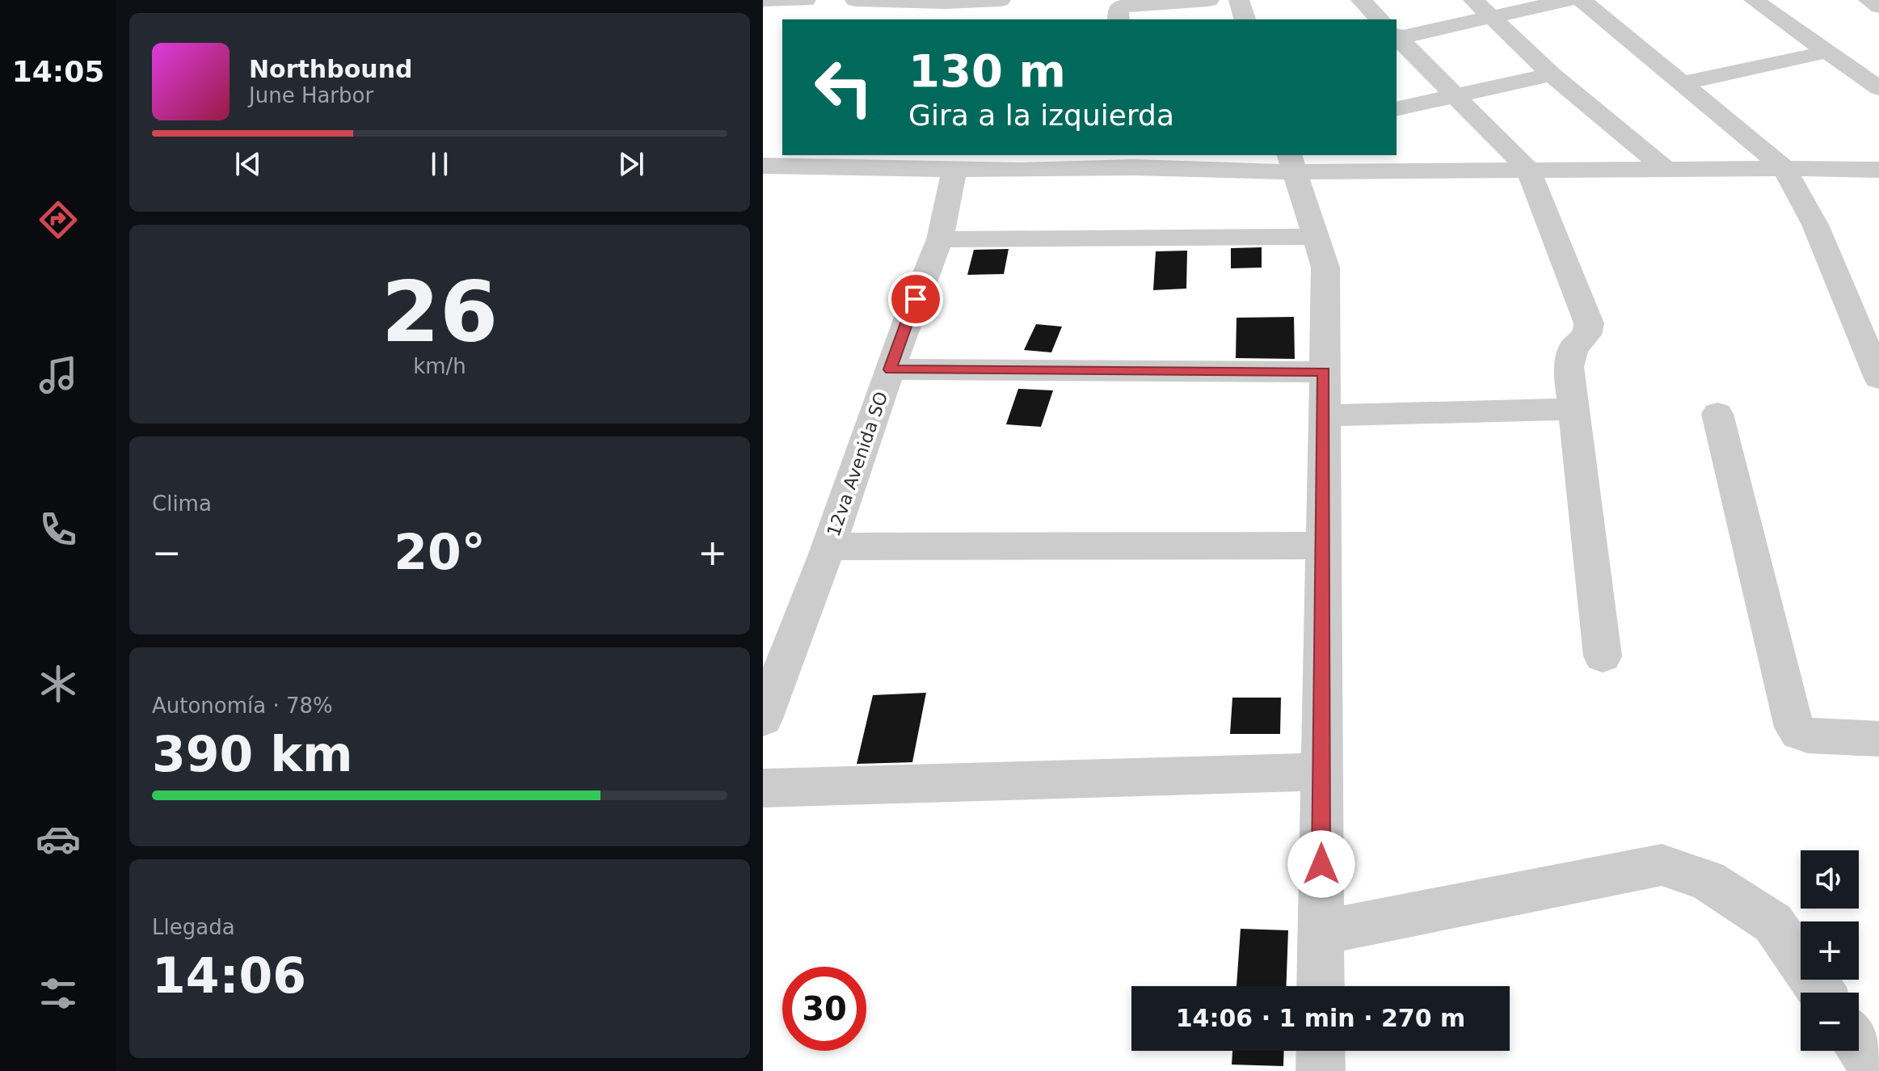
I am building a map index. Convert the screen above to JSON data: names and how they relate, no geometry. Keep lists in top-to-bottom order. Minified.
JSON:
{"streets":{"street":["12va Avenida SO"]},"page":{"tabs":"14:05","turn":["130 m","Gira a la izquierda"],"song":["Northbound","June Harbor"],"tile":[["26","km/h"],"Clima",["Autonomía · 78%","390 km"],["Llegada","14:06"]],"heat":["−","20°","+"],"map_buttons":["+","−"],"limit":"30","trip":"14:06 · 1 min · 270 m"}}
